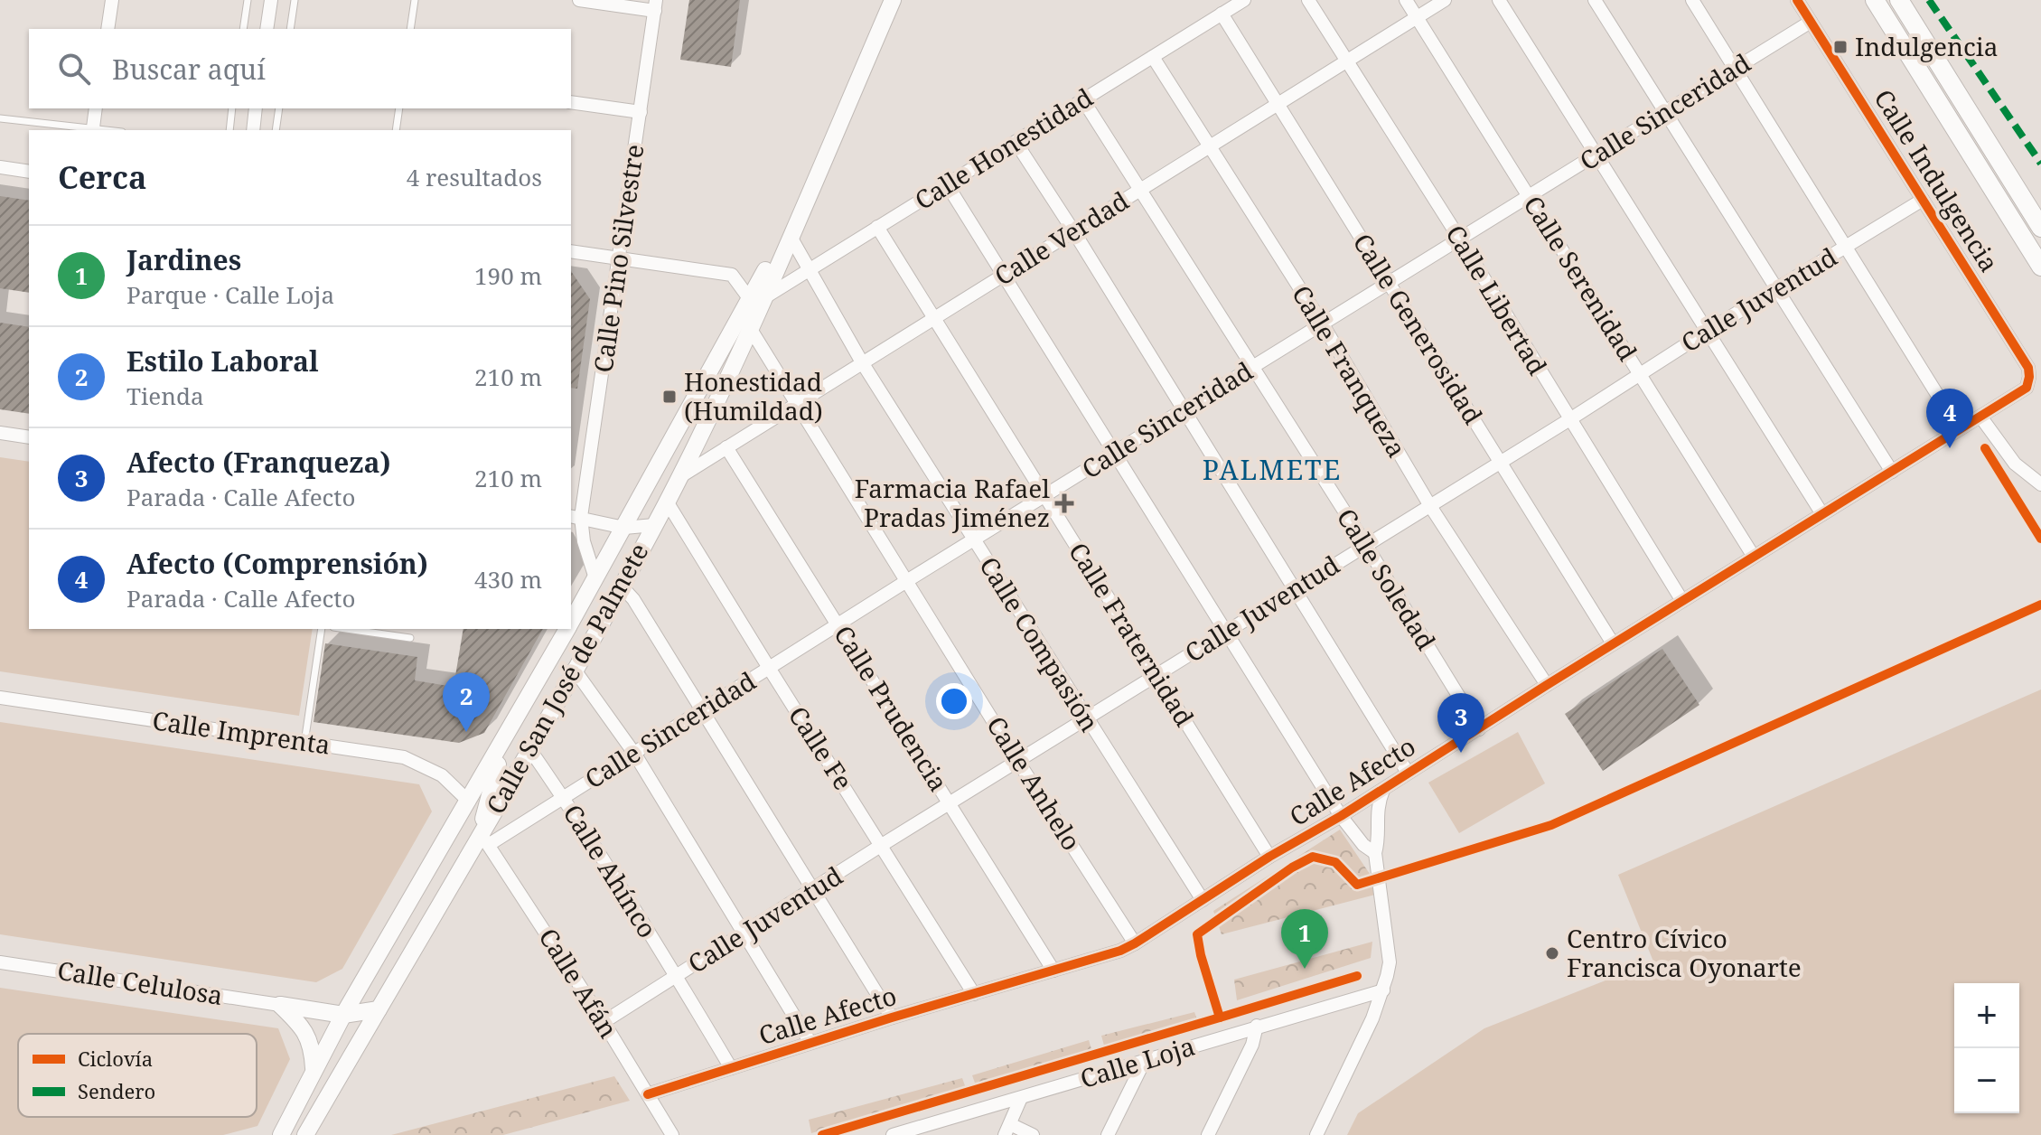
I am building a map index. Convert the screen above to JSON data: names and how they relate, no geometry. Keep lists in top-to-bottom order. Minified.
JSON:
{"streets":{"street":["Calle Sinceridad","Calle Honestidad","Calle Indulgencia","Calle Verdad","Calle Pino Silvestre","Calle Serenidad","Calle Libertad","Calle Juventud","Calle Generosidad","Calle Franqueza","Calle Soledad","Calle Fraternidad","Calle Compasión","Calle San José de Palmete","Calle Prudencia","Calle Imprenta","Calle Fe","Calle Afecto","Calle Anhelo","Calle Ahínco","Calle Celulosa","Calle Afán","Calle Loja"]},"crossings":[["Calle Sinceridad","Calle Indulgencia"],["Calle Sinceridad","Calle Serenidad"],["Calle Sinceridad","Calle Libertad"],["Calle Sinceridad","Calle Generosidad"],["Calle Sinceridad","Calle Franqueza"],["Calle Sinceridad","Calle Soledad"],["Calle Sinceridad","Calle Fraternidad"],["Calle Sinceridad","Calle Compasión"],["Calle Sinceridad","Calle San José de Palmete"],["Calle Sinceridad","Calle Prudencia"],["Calle Sinceridad","Calle Fe"],["Calle Sinceridad","Calle Anhelo"],["Calle Sinceridad","Calle Ahínco"],["Calle Sinceridad","Calle Afán"],["Calle Honestidad","Calle Generosidad"],["Calle Honestidad","Calle Franqueza"],["Calle Honestidad","Calle Soledad"],["Calle Honestidad","Calle Fraternidad"],["Calle Honestidad","Calle Compasión"],["Calle Honestidad","Calle San José de Palmete"],["Calle Indulgencia","Calle Juventud"],["Calle Indulgencia","Calle Afecto"],["Calle Verdad","Calle Serenidad"],["Calle Verdad","Calle Libertad"],["Calle Verdad","Calle Generosidad"],["Calle Verdad","Calle Franqueza"],["Calle Verdad","Calle Soledad"],["Calle Verdad","Calle Fraternidad"],["Calle Verdad","Calle Compasión"],["Calle Verdad","Calle San José de Palmete"],["Calle Verdad","Calle Prudencia"],["Calle Verdad","Calle Anhelo"],["Calle Pino Silvestre","Calle San José de Palmete"],["Calle Serenidad","Calle Juventud"],["Calle Serenidad","Calle Afecto"],["Calle Libertad","Calle Juventud"],["Calle Libertad","Calle Afecto"],["Calle Juventud","Calle Generosidad"],["Calle Juventud","Calle Franqueza"],["Calle Juventud","Calle Soledad"],["Calle Juventud","Calle Fraternidad"],["Calle Juventud","Calle Compasión"],["Calle Juventud","Calle Prudencia"],["Calle Juventud","Calle Fe"],["Calle Juventud","Calle Anhelo"],["Calle Juventud","Calle Ahínco"],["Calle Juventud","Calle Afán"],["Calle Generosidad","Calle Afecto"],["Calle Franqueza","Calle Afecto"],["Calle Soledad","Calle Afecto"],["Calle Fraternidad","Calle Afecto"],["Calle Compasión","Calle San José de Palmete"],["Calle Compasión","Calle Afecto"],["Calle San José de Palmete","Calle Imprenta"],["Calle San José de Palmete","Calle Fe"],["Calle San José de Palmete","Calle Anhelo"],["Calle San José de Palmete","Calle Ahínco"],["Calle San José de Palmete","Calle Afán"],["Calle Prudencia","Calle Afecto"],["Calle Fe","Calle Afecto"],["Calle Afecto","Calle Anhelo"],["Calle Afecto","Calle Ahínco"],["Calle Afecto","Calle Afán"]],"districts":["PALMETE"],"places":{"transit":["Indulgencia","Honestidad (Humildad)"],"health":["Farmacia Rafael Pradas Jiménez"],"other":["Centro Cívico Francisca Oyonarte"]},"legend":["Ciclovía","Sendero"],"page":{"search":"Buscar aquí","heading":["Cerca","4 resultados"],"list":[{"mark":"1","name":"Jardines","note":"Parque · Calle Loja","value":"190 m"},{"mark":"2","name":"Estilo Laboral","note":"Tienda","value":"210 m"},{"mark":"3","name":"Afecto (Franqueza)","note":"Parada · Calle Afecto","value":"210 m"},{"mark":"4","name":"Afecto (Comprensión)","note":"Parada · Calle Afecto","value":"430 m"}],"pins":["4","2","3","1"],"map_buttons":["+","−"]}}
